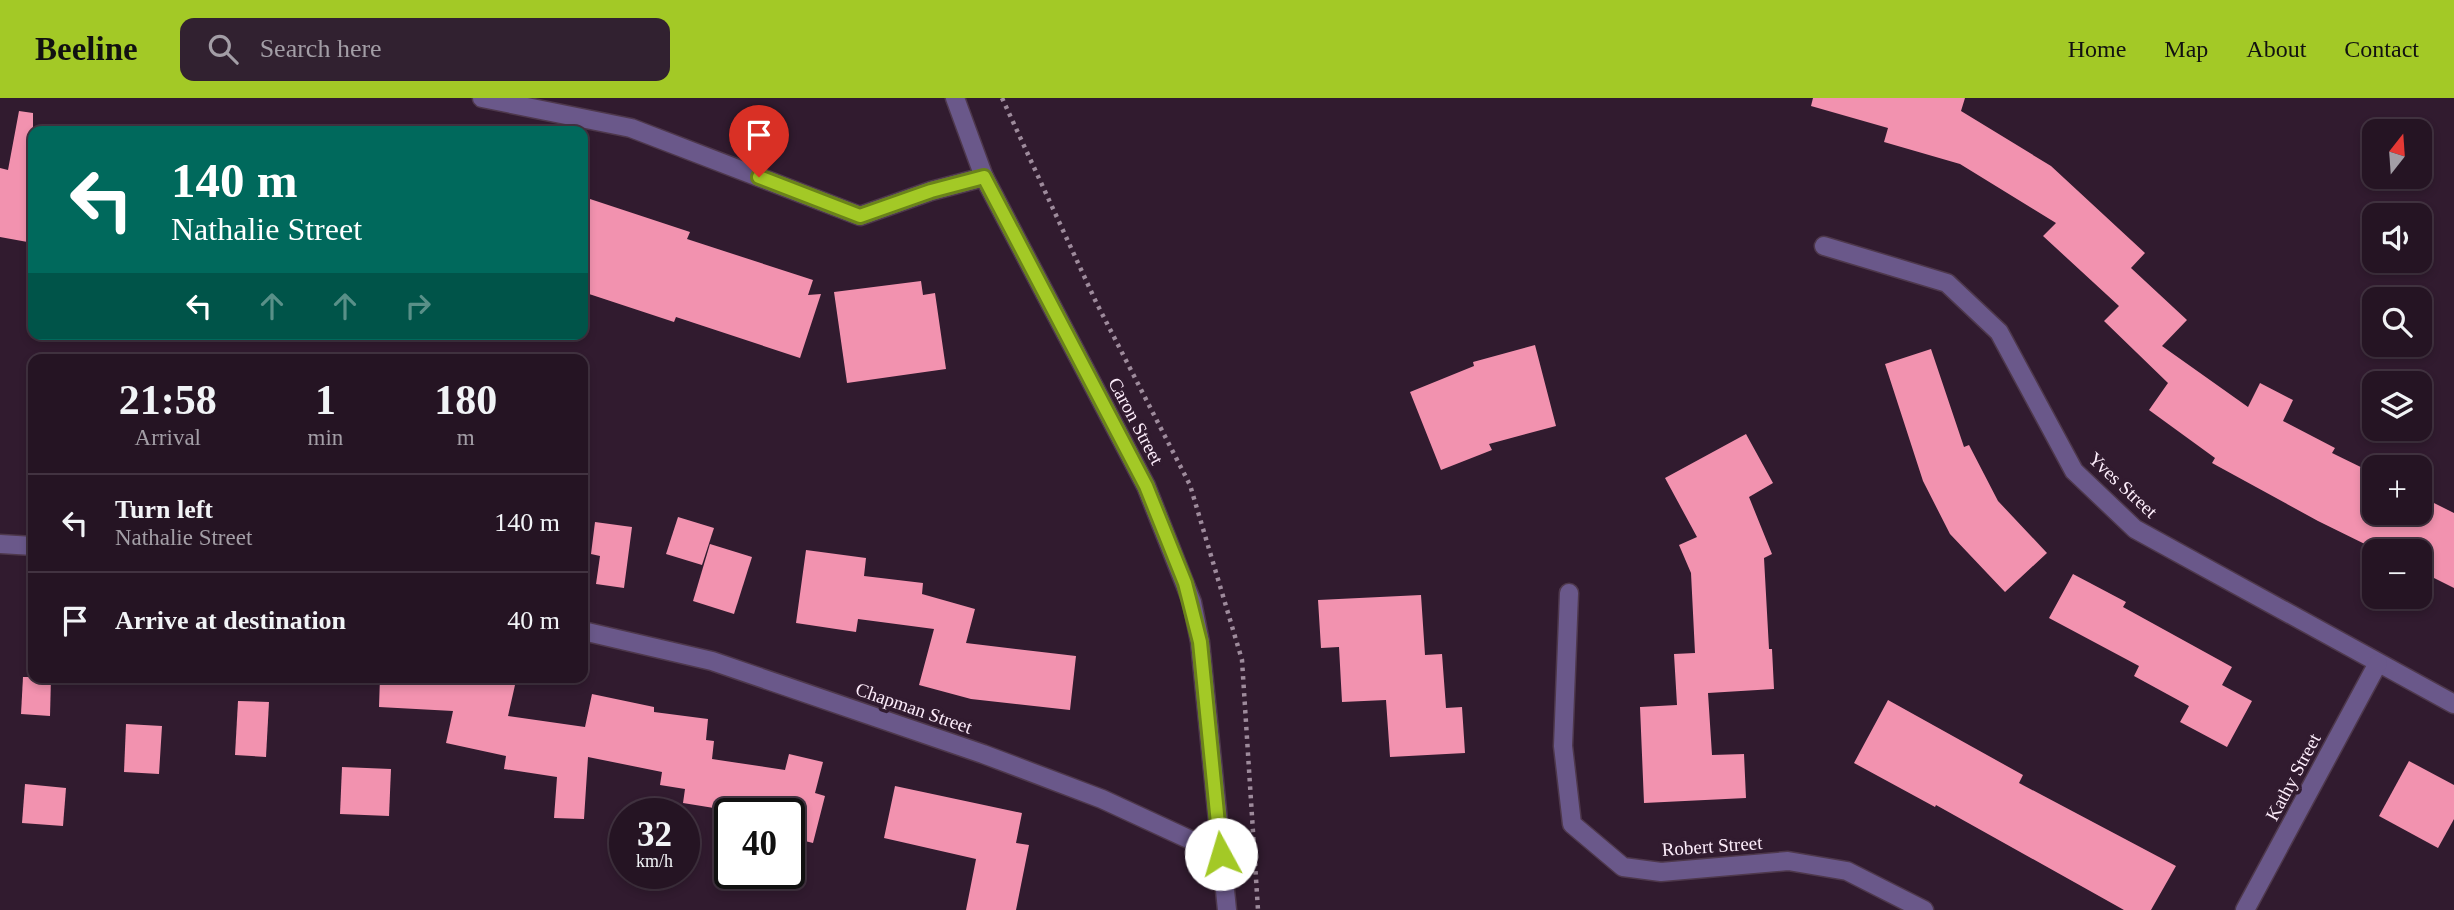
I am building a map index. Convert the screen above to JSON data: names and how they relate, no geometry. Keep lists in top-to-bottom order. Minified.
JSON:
{"streets":{"street":["Caron Street","Yves Street","Chapman Street","Kathy Street","Robert Street"]},"crossings":[["Caron Street","Chapman Street"],["Yves Street","Kathy Street"]],"north":"top","page":{"header":"Beeline","search":"Search here","nav":["Home","Map","About","Contact"],"map_buttons":["+","−"],"turn":["140 m","Nathalie Street"],"eta":["21:58","Arrival","1","min","180","m"],"list":[{"name":"Turn left","note":"Nathalie Street","value":"140 m"},{"name":"Arrive at destination","value":"40 m"}],"speed":"32 km/h","limit":"40"}}
